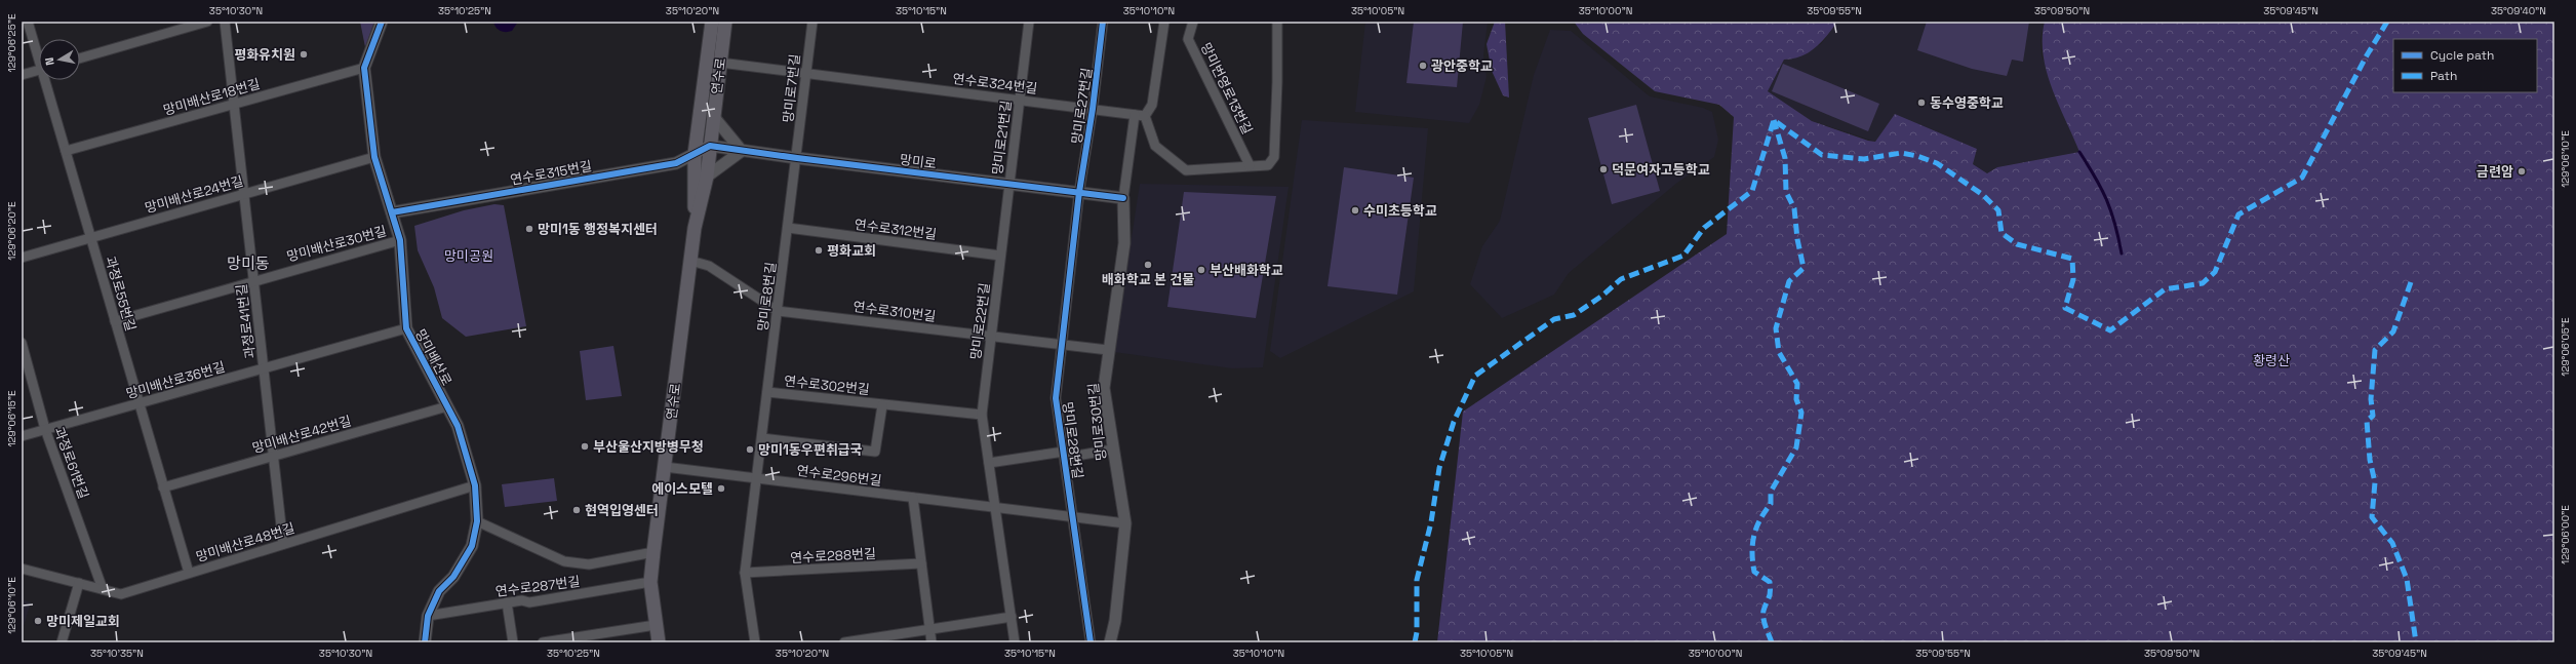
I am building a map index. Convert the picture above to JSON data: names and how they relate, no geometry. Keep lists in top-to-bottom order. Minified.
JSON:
{"streets":{"main road":["연수로"],"street":["연수로324번길","망미로7번길","망미번영로13번길","망미배산로18번길","망미로27번길","망미로21번길","망미로","연수로315번길","망미배산로24번길","연수로312번길","망미배산로30번길","과정로55번길","망미로8번길","연수로310번길","과정로41번길","망미로22번길","망미배산로","망미배산로36번길","연수로302번길","망미로30번길","망미배산로42번길","망미로28번길","과정로61번길","연수로296번길","망미배산로48번길","연수로288번길","연수로287번길"]},"crossings":[["연수로","연수로324번길"],["연수로","망미로"],["연수로","연수로315번길"],["연수로","연수로310번길"],["연수로","연수로296번길"],["연수로","연수로287번길"],["연수로324번길","망미로7번길"],["연수로324번길","망미로27번길"],["연수로324번길","망미로21번길"],["망미로7번길","망미로"],["망미로7번길","망미로8번길"],["망미배산로18번길","과정로55번길"],["망미배산로18번길","과정로41번길"],["망미배산로18번길","망미배산로"],["망미로27번길","망미로"],["망미로27번길","망미로28번길"],["망미로21번길","망미로"],["망미로21번길","망미로22번길"],["망미로","연수로315번길"],["망미로","망미로8번길"],["망미로","망미로22번길"],["망미로","망미로30번길"],["망미로","망미로28번길"],["연수로315번길","망미배산로"],["망미배산로24번길","과정로55번길"],["망미배산로24번길","과정로41번길"],["망미배산로24번길","망미배산로"],["연수로312번길","망미로8번길"],["연수로312번길","망미로22번길"],["망미배산로30번길","과정로55번길"],["망미배산로30번길","과정로41번길"],["망미배산로30번길","망미배산로"],["과정로55번길","망미배산로36번길"],["과정로55번길","망미배산로42번길"],["과정로55번길","망미배산로48번길"],["망미로8번길","연수로310번길"],["망미로8번길","연수로302번길"],["망미로8번길","연수로296번길"],["망미로8번길","연수로288번길"],["연수로310번길","망미로22번길"],["연수로310번길","망미로30번길"],["연수로310번길","망미로28번길"],["과정로41번길","망미배산로36번길"],["과정로41번길","망미배산로42번길"],["과정로41번길","망미배산로48번길"],["망미로22번길","연수로302번길"],["망미로22번길","연수로296번길"],["망미배산로","망미배산로36번길"],["망미배산로","망미배산로42번길"],["망미배산로","망미배산로48번길"],["망미배산로","연수로287번길"],["망미배산로36번길","과정로61번길"],["망미로30번길","망미로28번길"],["망미로30번길","연수로296번길"],["망미로28번길","연수로296번길"],["과정로61번길","망미배산로48번길"]],"districts":["망미동"],"parks":["망미공원","황령산"],"places":["평화유치원","광안중학교","동수영중학교","덕문여자고등학교","금련암","수미초등학교","망미1동 행정복지센터","평화교회","배화학교 본 건물","부산배화학교","부산울산지방병무청","망미1동우편취급국","에이스모텔","현역입영센터","망미제일교회"],"legend":["Cycle path","Path"],"north":"left","coordinates":["35°10'30\"N","35°10'25\"N","35°10'20\"N","35°10'15\"N","35°10'10\"N","35°10'05\"N","35°10'00\"N","35°09'55\"N","35°09'50\"N","35°09'45\"N","35°09'40\"N","129°06'25\"E","129°06'10\"E","129°06'20\"E","129°06'05\"E","129°06'15\"E","129°06'00\"E","35°10'35\"N"]}
